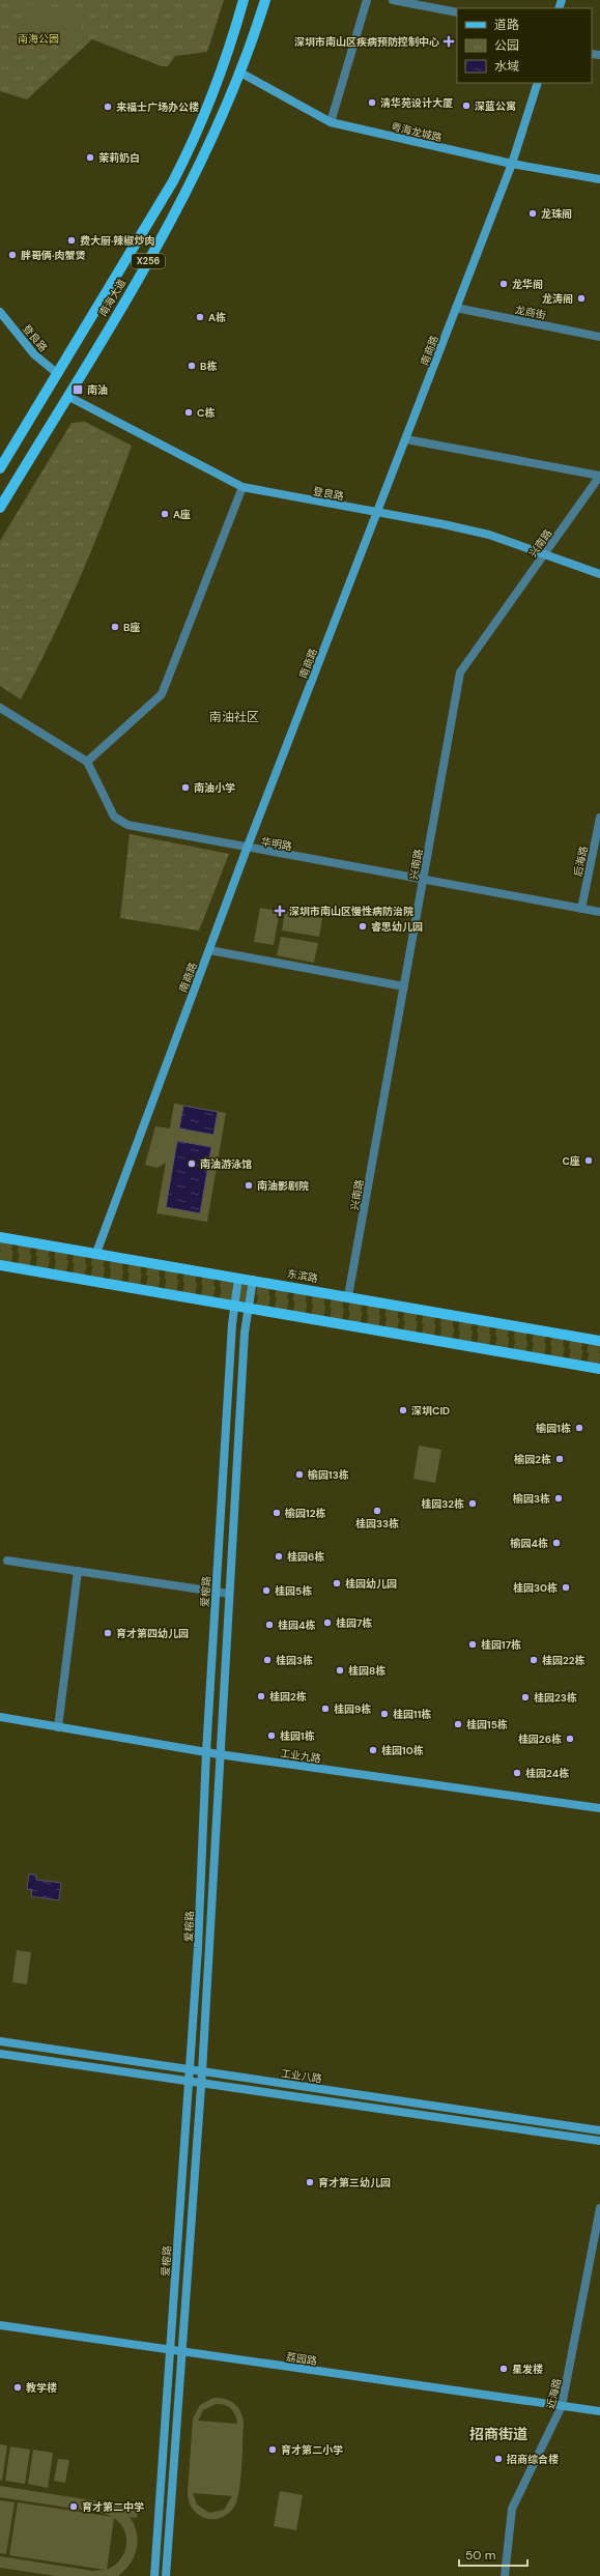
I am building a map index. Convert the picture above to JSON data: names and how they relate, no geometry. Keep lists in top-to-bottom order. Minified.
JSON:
{"streets":{"main road":["X256","南海大道","东滨路"],"street":["粤海龙城路","龙商街","登良路","南商路","兴南路","华明路","后海路","爱榕路","工业九路","工业八路","荔园路","近海路"]},"crossings":[["粤海龙城路","南海大道"],["粤海龙城路","南商路"],["南海大道","登良路"],["龙商街","南商路"],["登良路","南商路"],["登良路","兴南路"],["南商路","华明路"],["南商路","东滨路"],["兴南路","华明路"],["兴南路","东滨路"],["华明路","后海路"],["东滨路","爱榕路"],["爱榕路","工业九路"],["爱榕路","工业八路"],["爱榕路","荔园路"],["荔园路","近海路"]],"districts":["南油社区","招商街道"],"parks":["南海公园"],"places":{"health":["深圳市南山区疾病预防控制中心","深圳市南山区慢性病防治院"],"other":["清华苑设计大厦","深蓝公寓","来福士广场办公楼","茉莉奶白","龙珠阁","费大厨·辣椒炒肉","胖哥俩·肉蟹煲","龙华阁","龙涛阁","A栋","B栋","C栋","A座","B座","南油小学","睿思幼儿园","C座","南油游泳馆","南油影剧院","深圳CID","榆园1栋","榆园2栋","榆园13栋","榆园3栋","桂园32栋","桂园33栋","榆园12栋","榆园4栋","桂园6栋","桂园幼儿园","桂园30栋","桂园5栋","桂园7栋","桂园4栋","育才第四幼儿园","桂园17栋","桂园3栋","桂园22栋","桂园8栋","桂园2栋","桂园23栋","桂园9栋","桂园11栋","桂园15栋","桂园1栋","桂园26栋","桂园10栋","桂园24栋","育才第三幼儿园","星发楼","教学楼","育才第二小学","招商综合楼","育才第二中学"],"transit":["南油"]},"legend":["道路","公园","水域"],"scale_bar":"50 m"}
